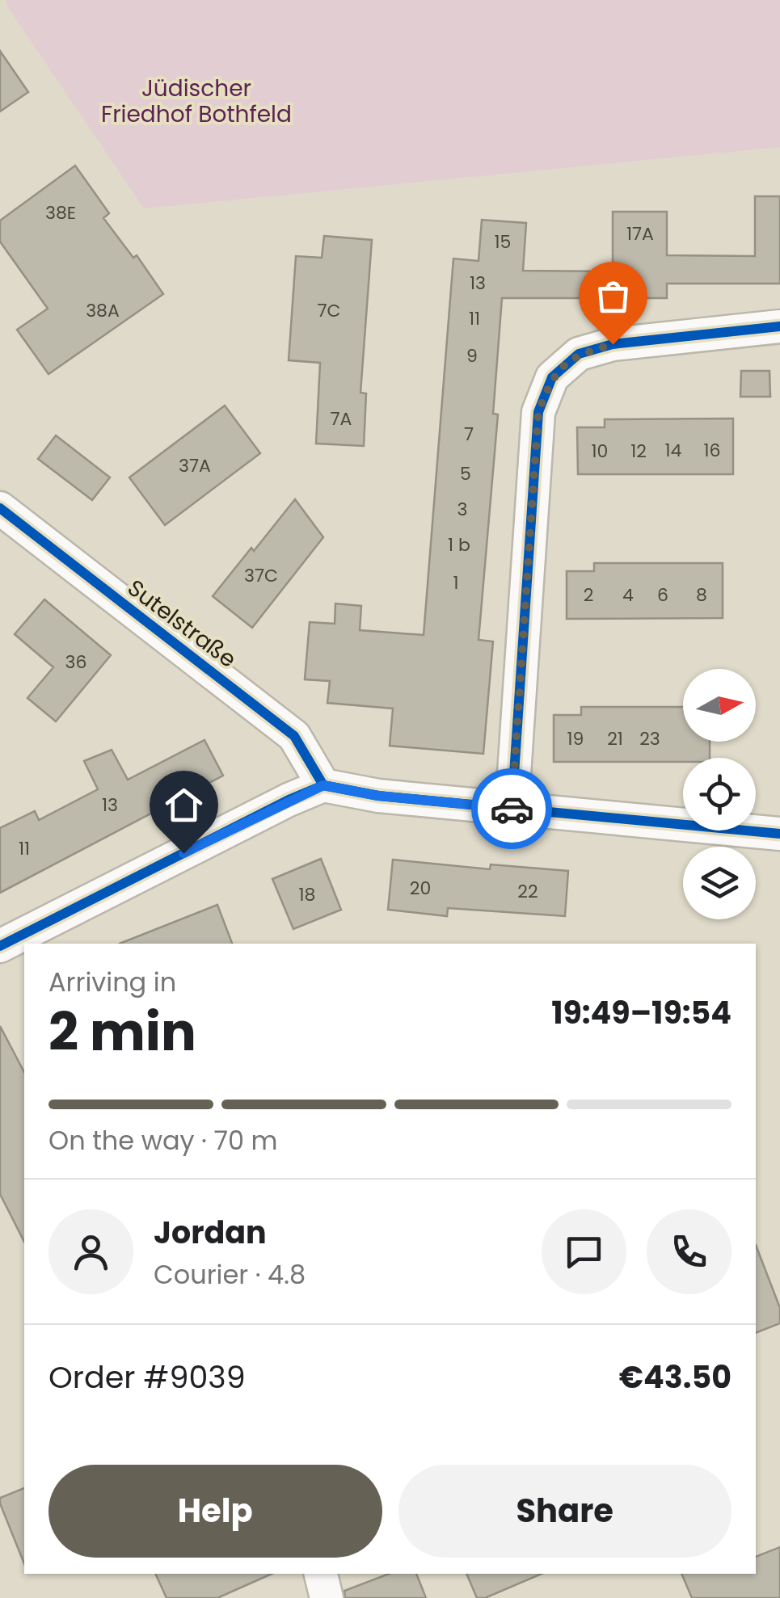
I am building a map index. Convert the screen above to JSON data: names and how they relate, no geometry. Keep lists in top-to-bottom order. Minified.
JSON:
{"streets":{"street":["Sutelstraße"]},"parks":["Jüdischer Friedhof Bothfeld"],"house_numbers":["38E","17A","15","13","38A","7C","11","9","7A","7","14","16","10","12","37A","5","3","1 b","37C","1","2","4","6","8","36","19","21","23","13","11","20","22","18"],"north":"right","page":{"heading":["2 min","Arriving in","19:49–19:54"],"panel":["Jordan","Courier · 4.8","Order #9039","€43.50"],"bar":"On the way · 70 m","buttons":["Help","Share"]}}
